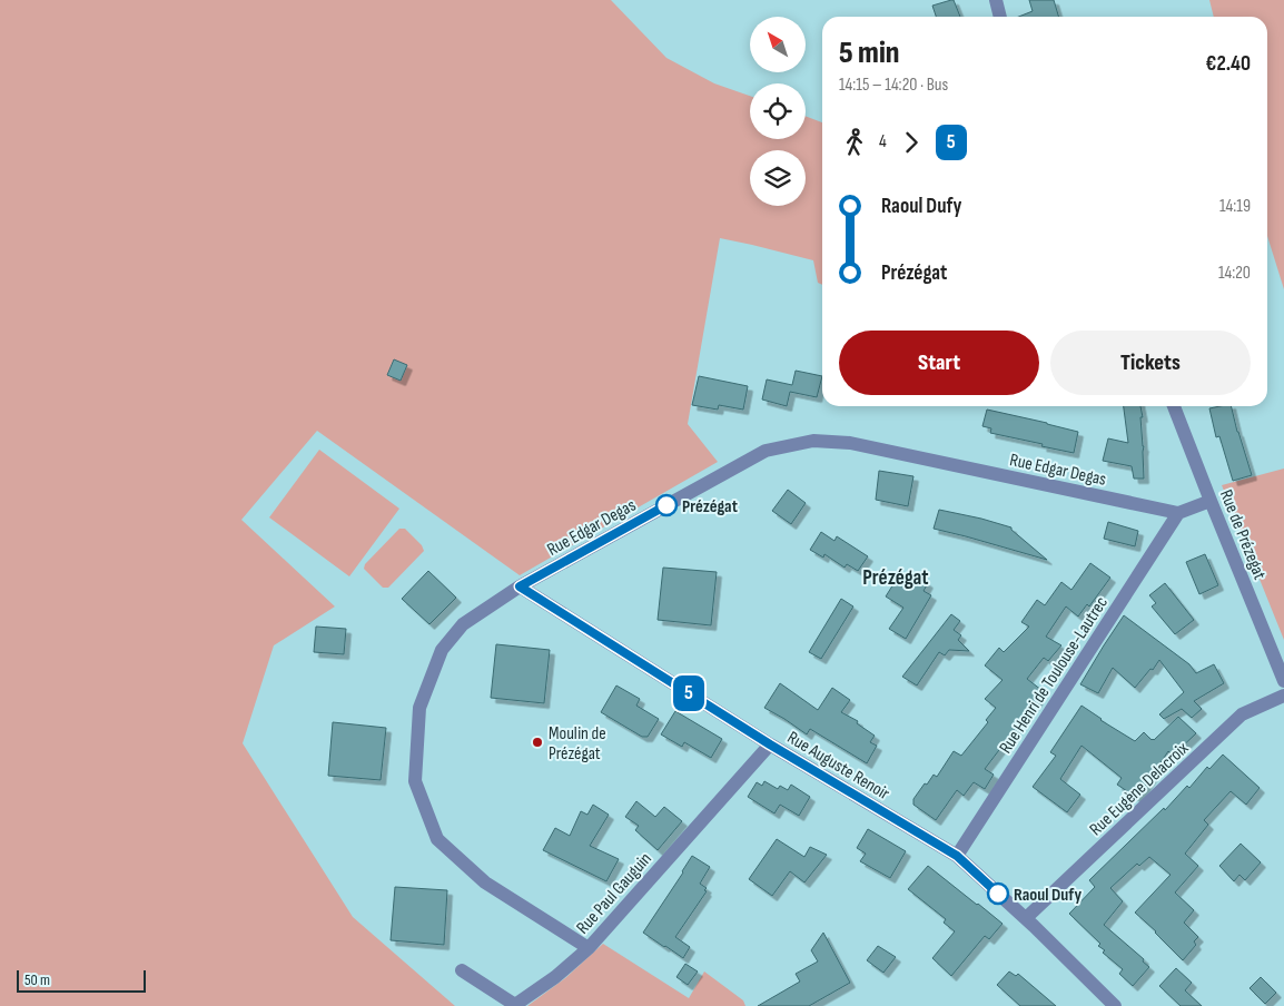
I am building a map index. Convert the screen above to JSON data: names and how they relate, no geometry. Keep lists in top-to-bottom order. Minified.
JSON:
{"streets":{"street":["Rue Edgar Degas","Rue de Prézegat","Rue Henri de Toulouse-Lautrec","Rue Auguste Renoir","Rue Eugène Delacroix","Rue Paul Gauguin"]},"crossings":[["Rue Edgar Degas","Rue Henri de Toulouse-Lautrec"],["Rue Edgar Degas","Rue Auguste Renoir"],["Rue Edgar Degas","Rue Paul Gauguin"],["Rue Henri de Toulouse-Lautrec","Rue Auguste Renoir"],["Rue Auguste Renoir","Rue Eugène Delacroix"],["Rue Auguste Renoir","Rue Paul Gauguin"]],"districts":["Prézégat"],"places":["Prézégat","Moulin de Prézégat","Raoul Dufy"],"lines":["bus line 5"],"scale_bar":"50 m","north":"top left","page":{"on_map":"5","heading":["5 min","14:15 – 14:20 · Bus","€2.40"],"legs":["4","5"],"list":[{"name":"Raoul Dufy","value":"14:19"},{"name":"Prézégat","value":"14:20"}],"buttons":["Start","Tickets"],"scale":"50 m"}}
